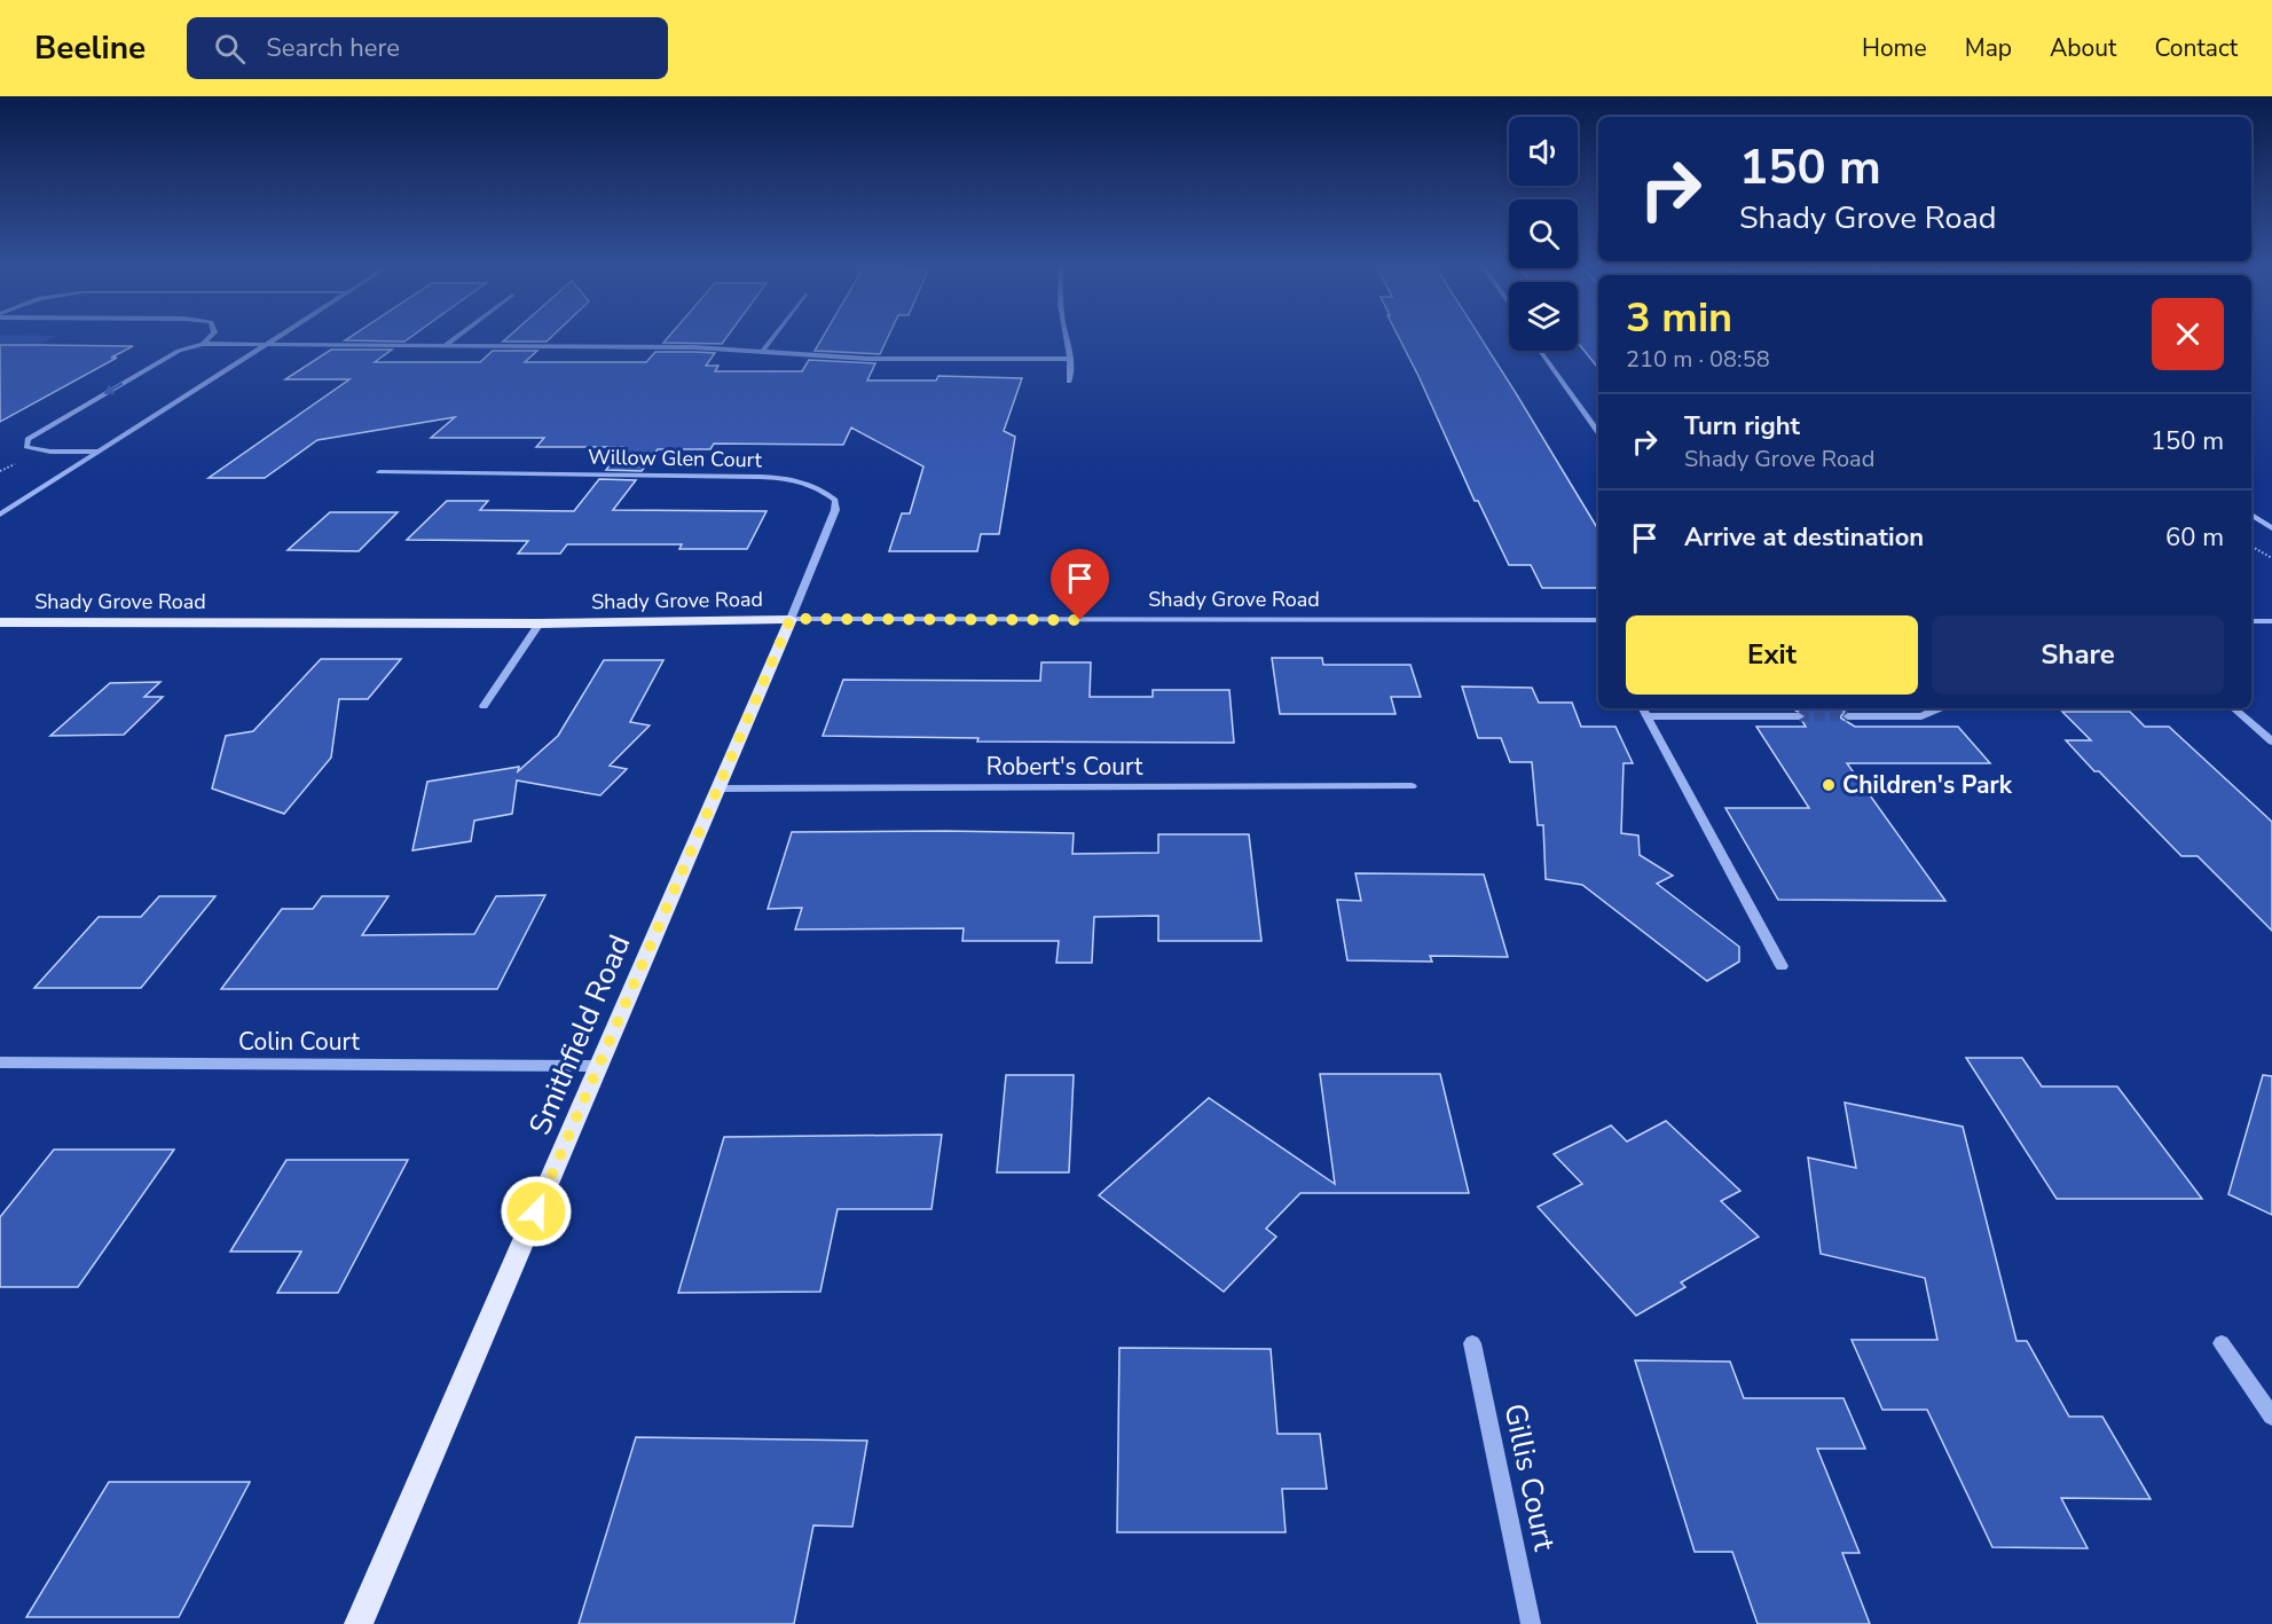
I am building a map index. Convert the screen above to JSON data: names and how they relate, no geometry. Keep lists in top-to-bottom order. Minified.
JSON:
{"streets":{"main road":["Shady Grove Road","Smithfield Road"],"street":["Willow Glen Court","Robert's Court","Colin Court","Gillis Court"]},"crossings":[["Willow Glen Court","Shady Grove Road"],["Willow Glen Court","Smithfield Road"],["Shady Grove Road","Smithfield Road"],["Robert's Court","Smithfield Road"],["Smithfield Road","Colin Court"]],"places":["Children's Park"],"page":{"header":"Beeline","search":"Search here","nav":["Home","Map","About","Contact"],"turn":["150 m","Shady Grove Road"],"heading":["3 min","210 m · 08:58"],"list":[{"name":"Turn right","note":"Shady Grove Road","value":"150 m"},{"name":"Arrive at destination","value":"60 m"}],"buttons":["Exit","Share"]}}
